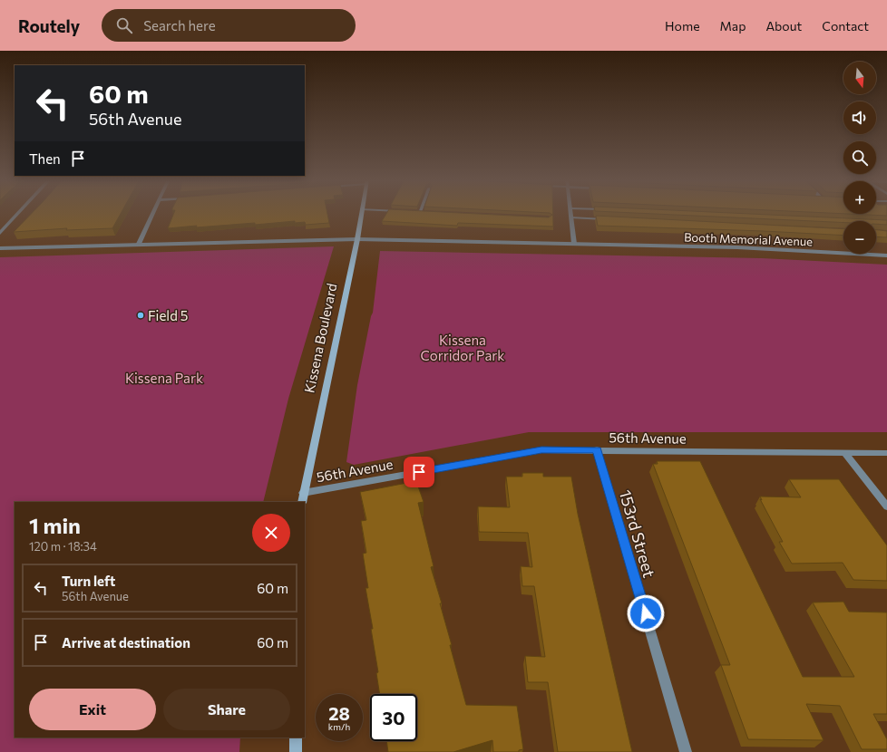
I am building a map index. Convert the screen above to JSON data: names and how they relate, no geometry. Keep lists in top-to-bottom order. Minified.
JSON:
{"streets":{"main road":["Kissena Boulevard"],"street":["Booth Memorial Avenue","56th Avenue","153rd Street"]},"crossings":[["Booth Memorial Avenue","Kissena Boulevard"],["Kissena Boulevard","56th Avenue"],["56th Avenue","153rd Street"]],"parks":["Kissena Corridor Park","Kissena Park"],"places":["Field 5"],"north":"bottom","page":{"header":"Routely","search":"Search here","nav":["Home","Map","About","Contact"],"map_buttons":["+","−"],"turn":["60 m","56th Avenue"],"then":"Then","heading":["1 min","120 m · 18:34"],"list":[{"name":"Turn left","note":"56th Avenue","value":"60 m"},{"name":"Arrive at destination","value":"60 m"}],"buttons":["Exit","Share"],"speed":"28 km/h","limit":"30"}}
